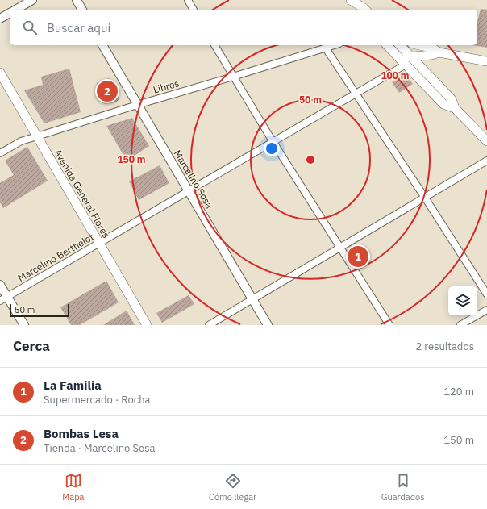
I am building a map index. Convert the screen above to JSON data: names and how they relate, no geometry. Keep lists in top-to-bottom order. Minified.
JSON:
{"streets":{"main road":["Avenida General Flores"],"street":["Libres","Marcelino Sosa","Marcelino Berthelot"]},"crossings":[["Libres","Marcelino Sosa"],["Libres","Avenida General Flores"],["Marcelino Sosa","Marcelino Berthelot"],["Avenida General Flores","Marcelino Berthelot"]],"scale_bar":"50 m","page":{"search":"Buscar aquí","pins":["2","1"],"scale":"50 m","heading":["Cerca","2 resultados"],"list":[{"mark":"1","name":"La Familia","note":"Supermercado · Rocha","value":"120 m"},{"mark":"2","name":"Bombas Lesa","note":"Tienda · Marcelino Sosa","value":"150 m"}],"nav":["Mapa","Cómo llegar","Guardados"]},"rings":["100 m","50 m","150 m"]}
